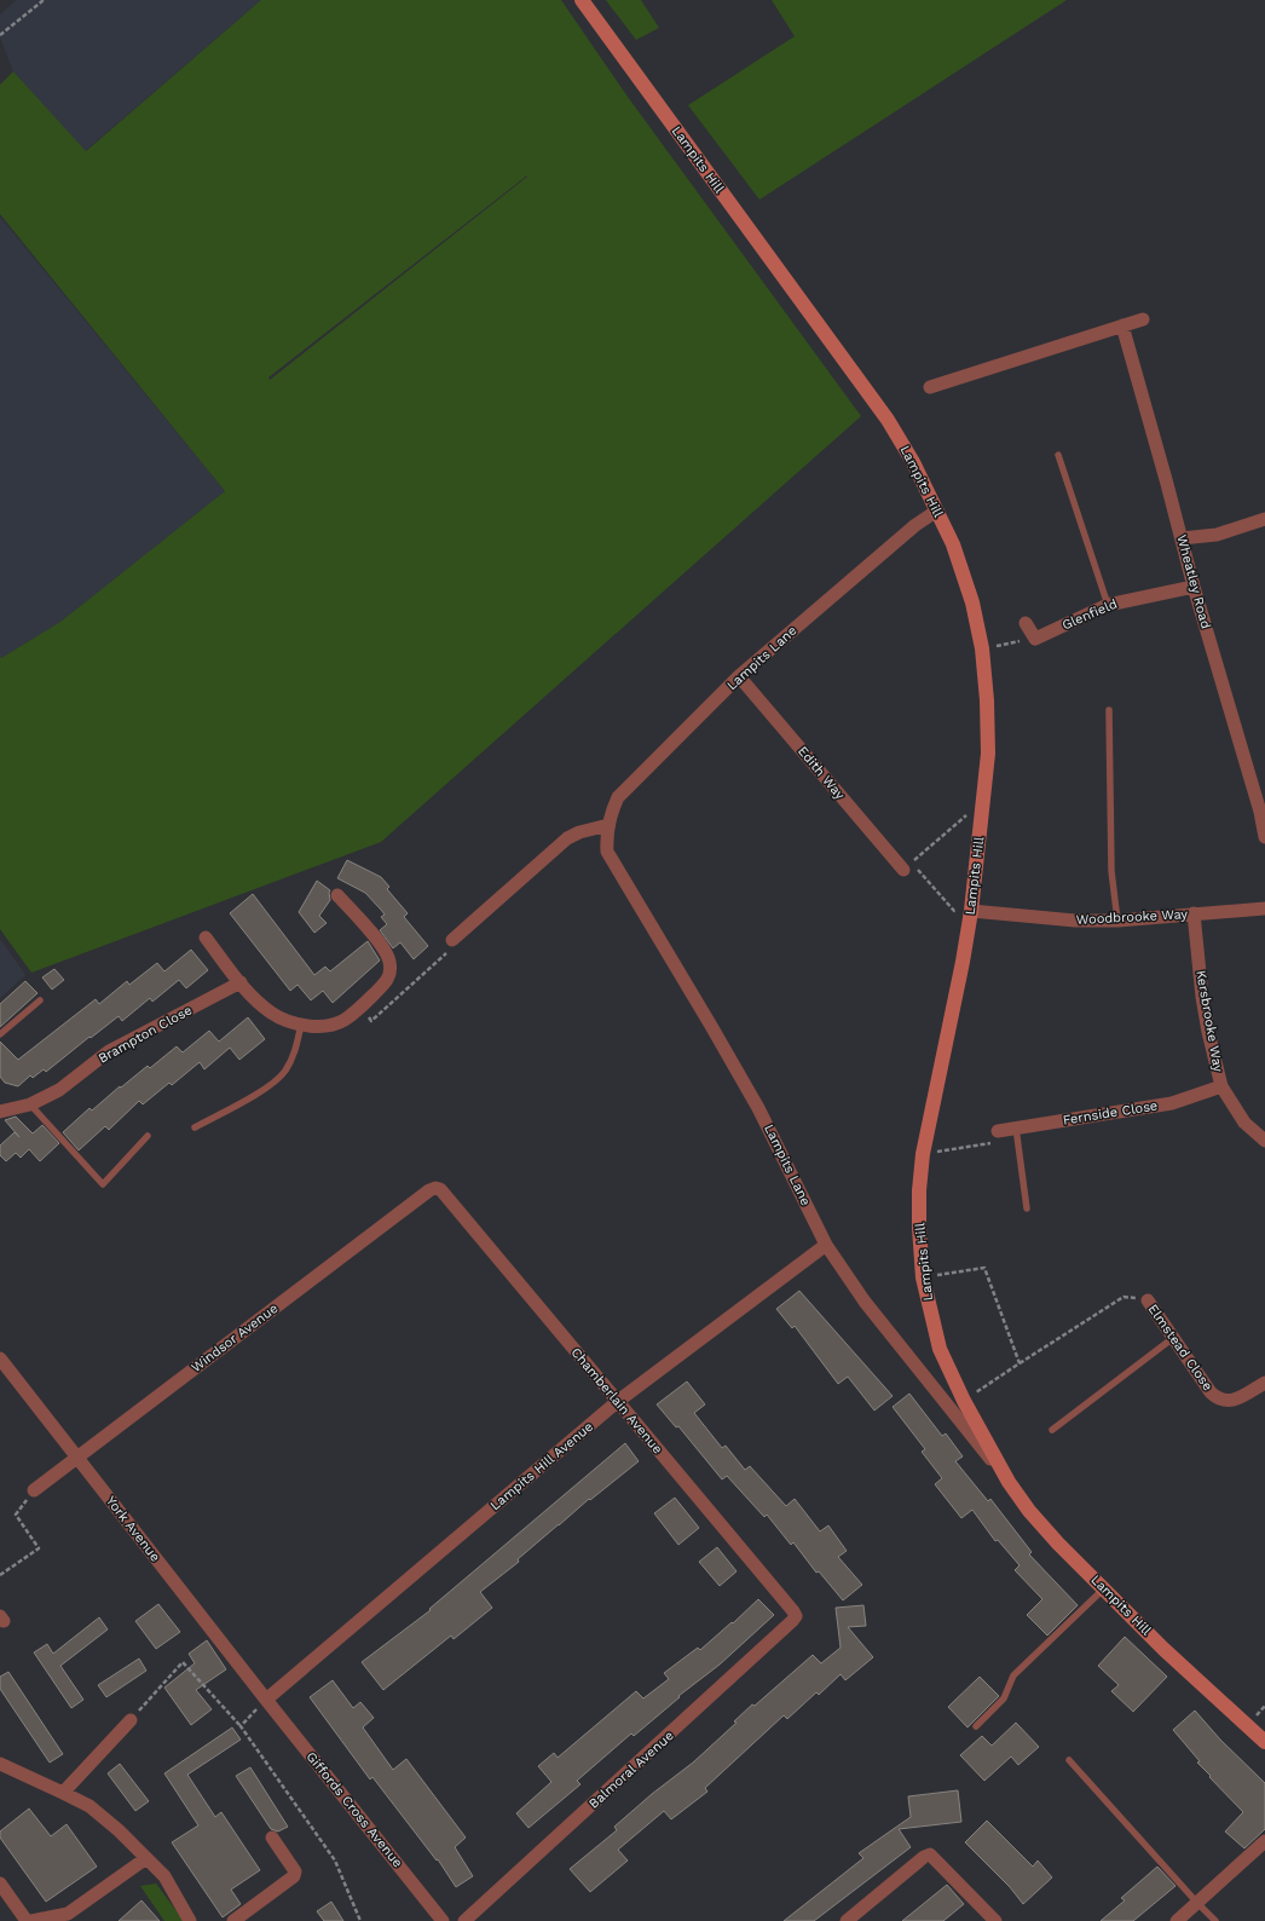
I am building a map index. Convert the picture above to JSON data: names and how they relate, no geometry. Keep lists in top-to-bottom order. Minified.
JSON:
{"streets":{"main road":["Lampits Hill"],"street":["Wheatley Road","Glenfield","Lampits Lane","Edith Way","Woodbrooke Way","Kersbrooke Way","Brampton Close","Fernside Close","Windsor Avenue","Elmstead Close","Chamberlain Avenue","Lampits Hill Avenue","York Avenue","Balmoral Avenue","Giffords Cross Avenue"]},"crossings":[["Lampits Hill","Lampits Lane"],["Lampits Hill","Woodbrooke Way"],["Wheatley Road","Glenfield"],["Lampits Lane","Edith Way"],["Lampits Lane","Lampits Hill Avenue"],["Woodbrooke Way","Kersbrooke Way"],["Kersbrooke Way","Fernside Close"],["Windsor Avenue","Chamberlain Avenue"],["Windsor Avenue","York Avenue"],["Chamberlain Avenue","Lampits Hill Avenue"],["Chamberlain Avenue","Balmoral Avenue"],["Lampits Hill Avenue","York Avenue"],["Lampits Hill Avenue","Giffords Cross Avenue"],["York Avenue","Giffords Cross Avenue"]]}
